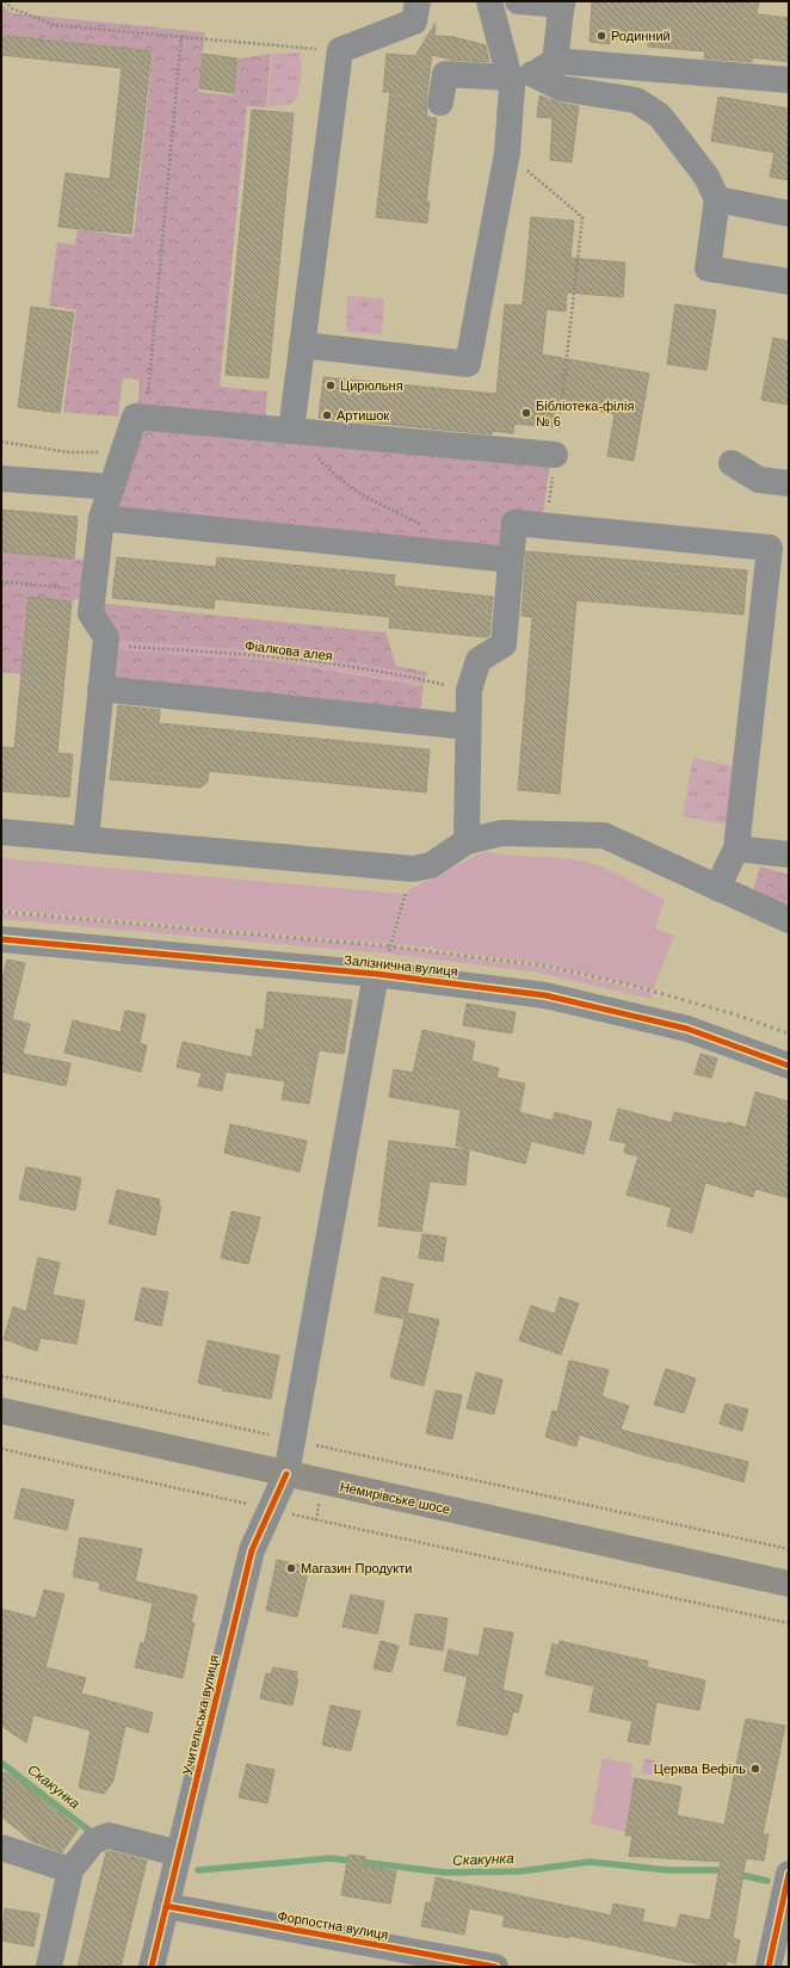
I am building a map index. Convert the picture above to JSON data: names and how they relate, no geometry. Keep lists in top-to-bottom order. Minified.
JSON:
{"streets":{"main road":["Немирівське шосе"],"street":["Залізнична вулиця","Учительська вулиця","Форпостна вулиця"],"path":["Фіалкова алея"]},"crossings":[["Залізнична вулиця","Учительська вулиця"],["Немирівське шосе","Учительська вулиця"],["Учительська вулиця","Форпостна вулиця"]],"water":["Скакунка"],"places":["Родинний","Цирюльня","Бібліотека-філія № 6","Артишок","Магазин Продукти","Церква Вефіль"]}
